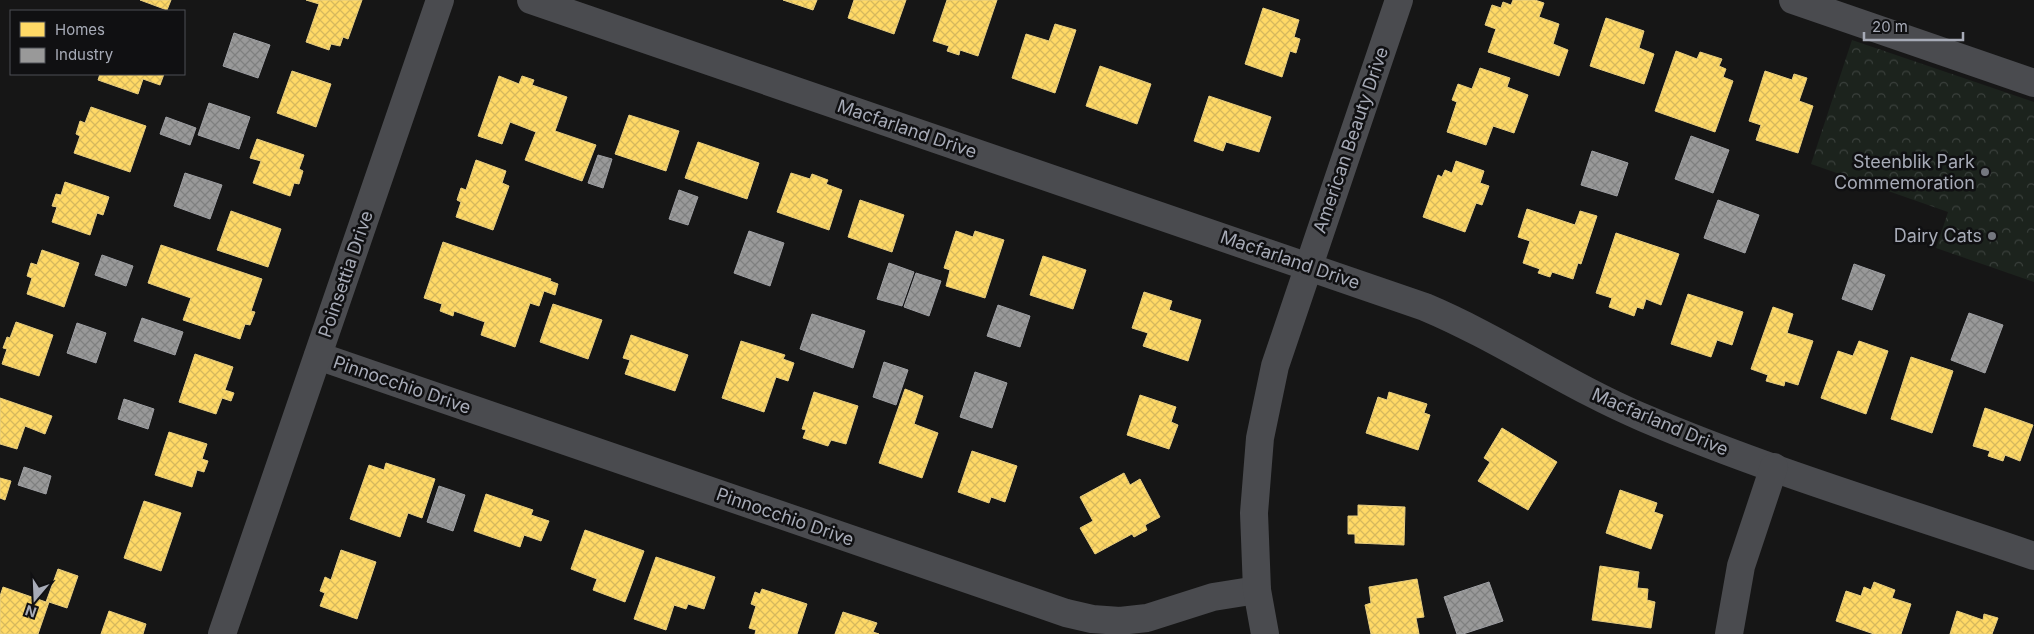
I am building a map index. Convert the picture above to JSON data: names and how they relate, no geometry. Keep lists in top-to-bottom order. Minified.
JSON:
{"streets":{"street":["Macfarland Drive","American Beauty Drive","Poinsettia Drive","Pinnocchio Drive"]},"crossings":[["Macfarland Drive","American Beauty Drive"],["American Beauty Drive","Pinnocchio Drive"],["Poinsettia Drive","Pinnocchio Drive"]],"places":["Steenblik Park Commemoration","Dairy Cats"],"legend":["Homes","Industry"],"scale_bar":"20 m","north":"bottom"}
